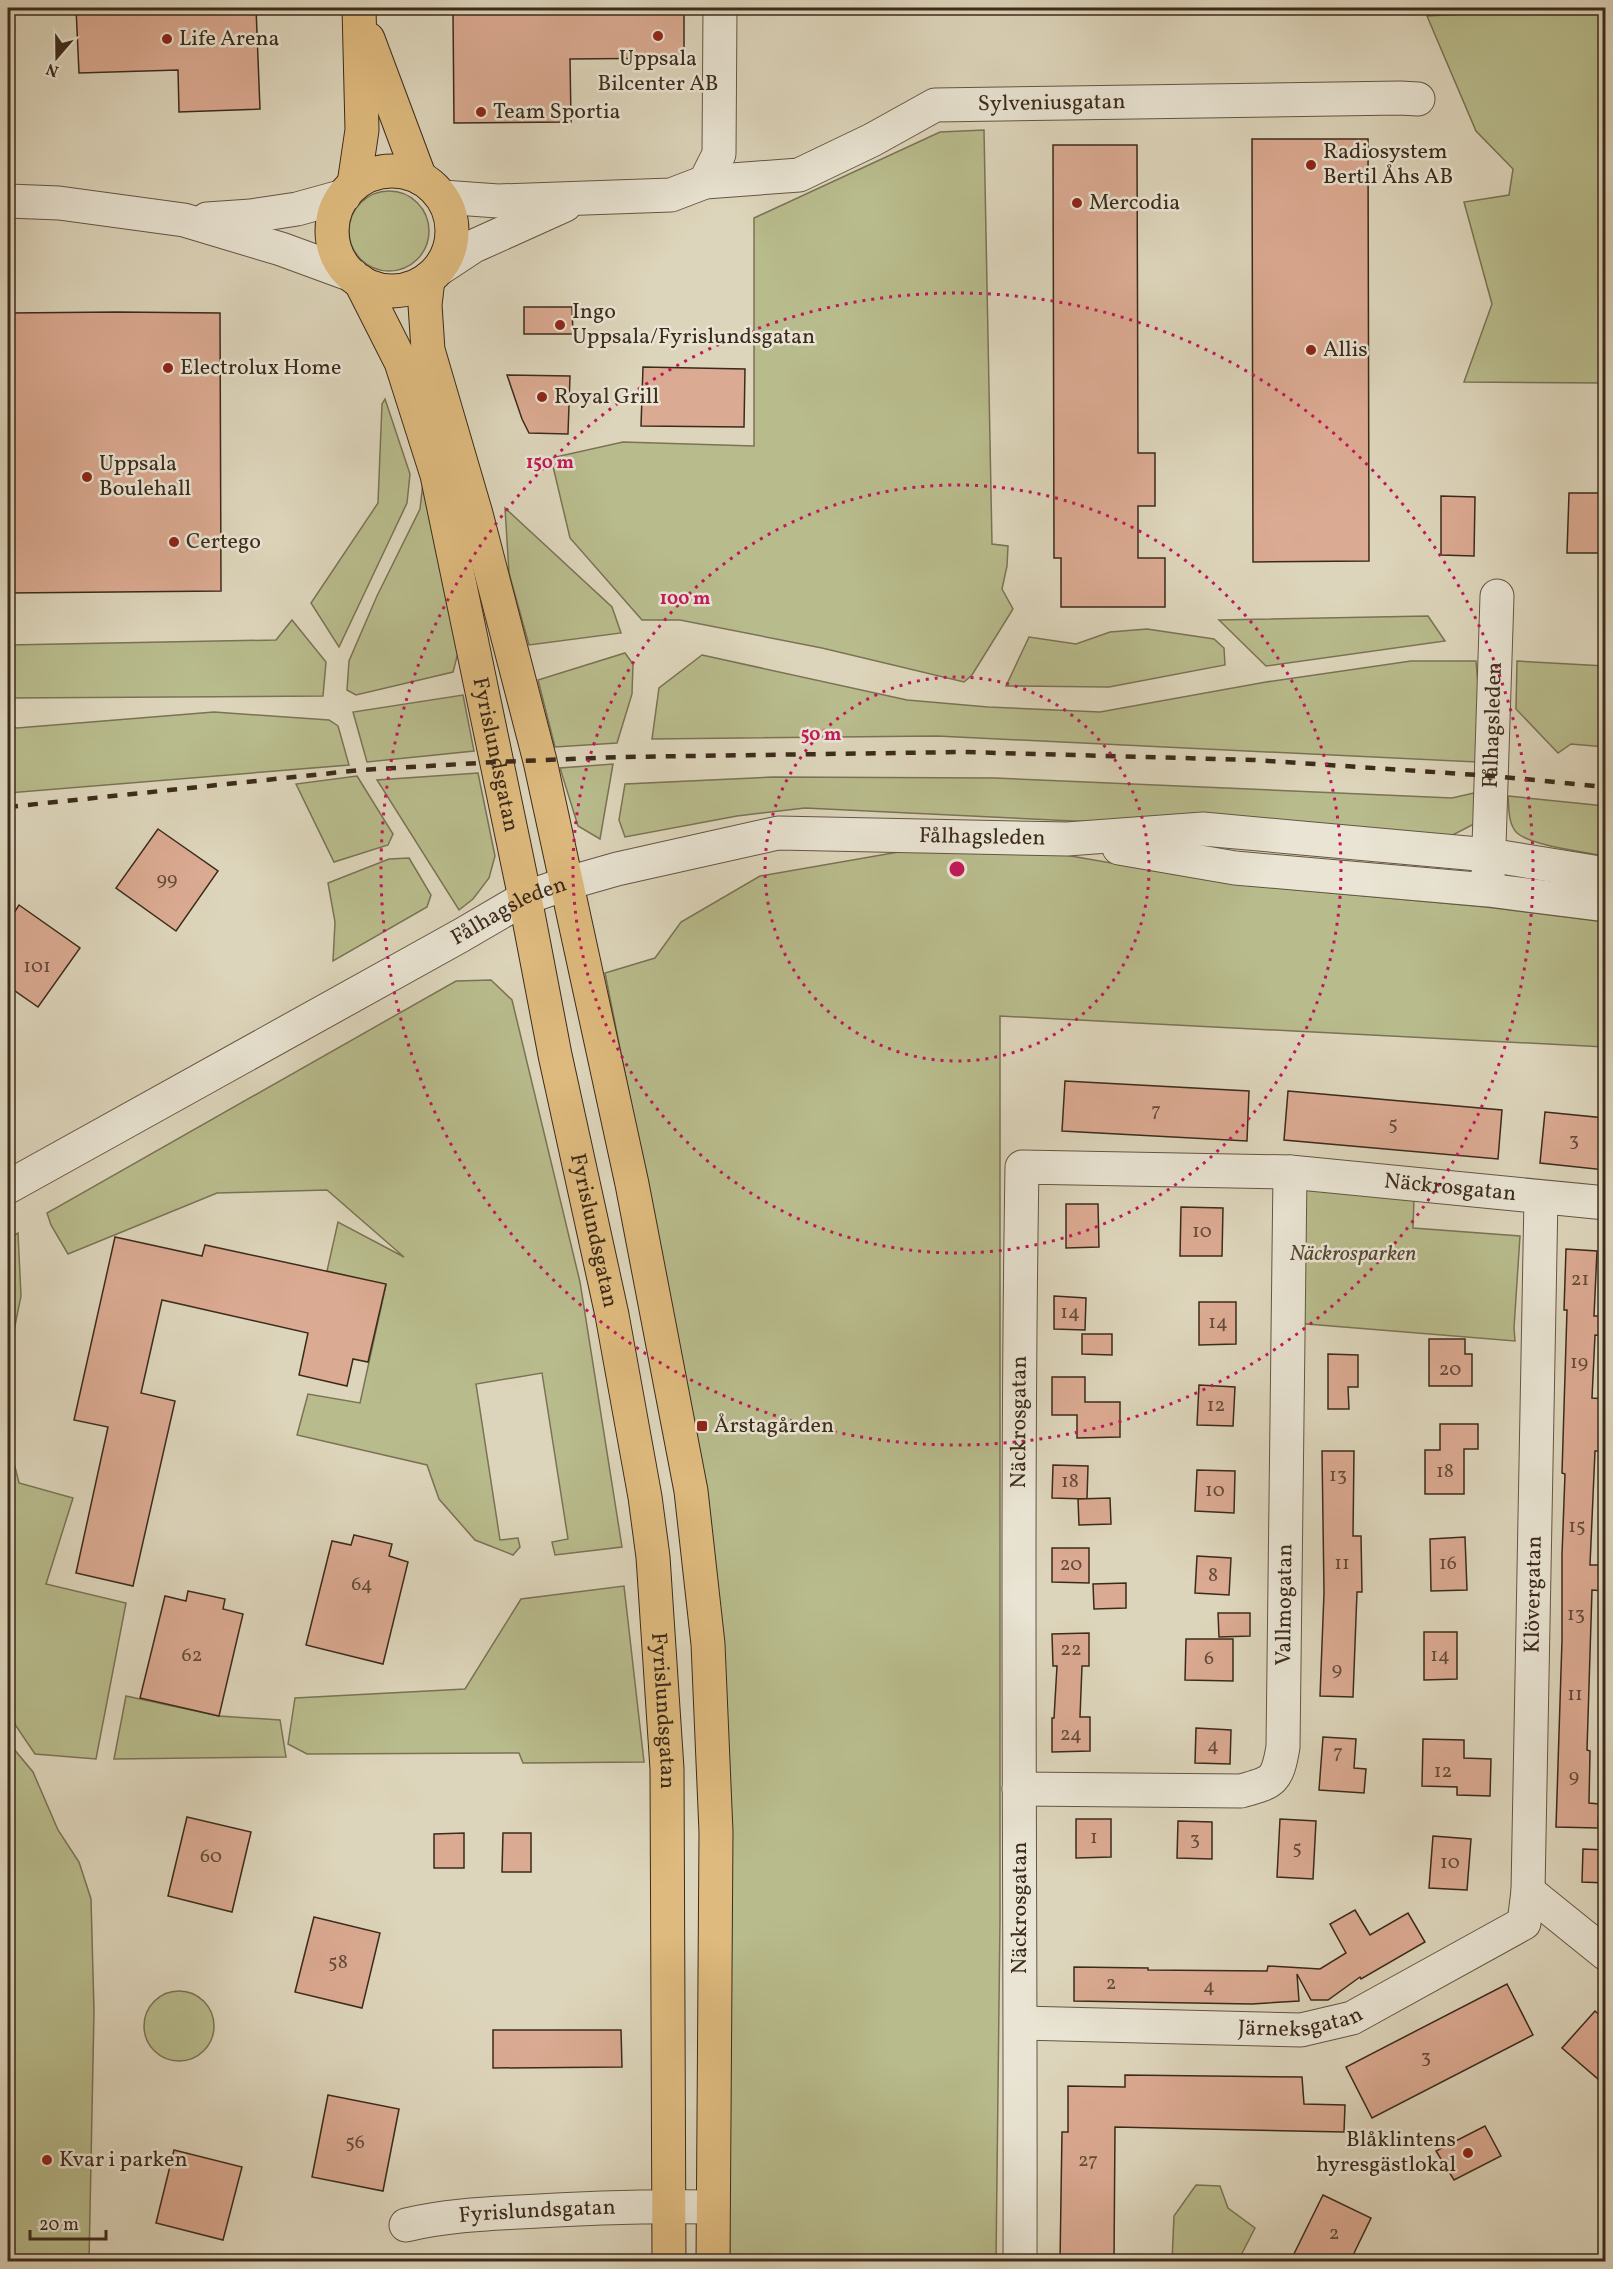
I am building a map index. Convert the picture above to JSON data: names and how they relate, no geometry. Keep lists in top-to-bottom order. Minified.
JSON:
{"streets":{"main road":["Fyrislundsgatan"],"street":["Sylveniusgatan","Fålhagsleden","Näckrosgatan","Klövergatan","Vallmogatan","Järneksgatan"]},"crossings":[["Sylveniusgatan","Fyrislundsgatan"],["Fålhagsleden","Fyrislundsgatan"],["Näckrosgatan","Klövergatan"],["Näckrosgatan","Vallmogatan"],["Näckrosgatan","Järneksgatan"],["Klövergatan","Järneksgatan"]],"parks":["Näckrosparken"],"places":{"other":["Uppsala Bilcenter AB","Life Arena","Team Sportia","Radiosystem Bertil Åhs AB","Mercodia","Ingo Uppsala/Fyrislundsgatan","Allis","Electrolux Home","Royal Grill","Uppsala Boulehall","Certego","Blåklintens hyresgästlokal","Kvar i parken"],"transit":["Årstagården"]},"house_numbers":["99","101","7","5","3","10","21","14","14","19","20","12","18","13","18","10","15","11","16","20","8","64","13","22","62","14","6","9","11","24","4","7","12","9","1","3","5","60","10","58","2","4","3","56","27","2"],"scale_bar":"20 m","north":"bottom","rings":["150 m","100 m","50 m"]}
